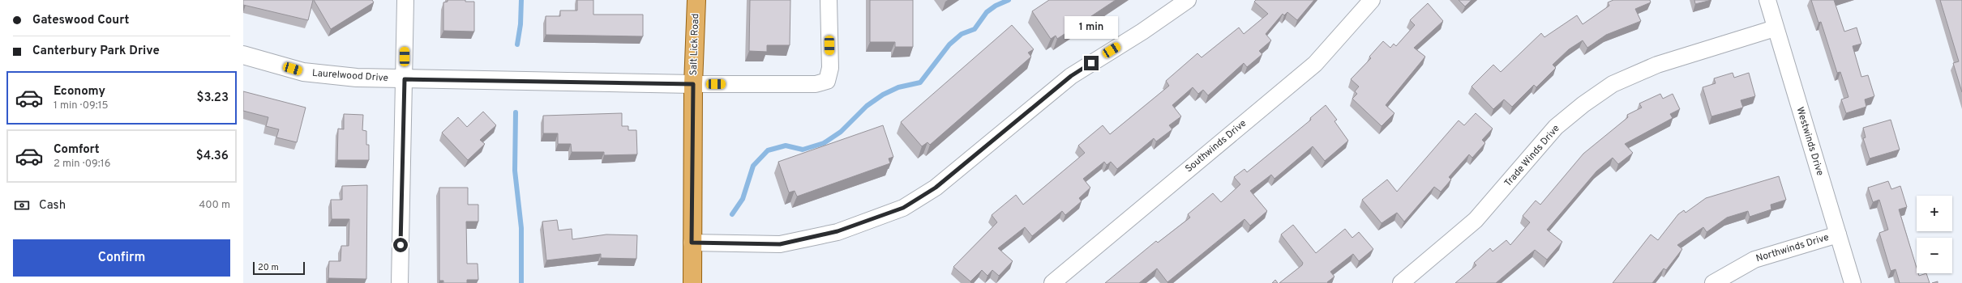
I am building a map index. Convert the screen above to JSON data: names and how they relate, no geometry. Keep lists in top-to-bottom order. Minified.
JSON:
{"streets":{"main road":["Salt Lick Road"],"street":["Laurelwood Drive","Westwinds Drive","Southwinds Drive","Trade Winds Drive","Northwinds Drive"]},"crossings":[["Salt Lick Road","Laurelwood Drive"],["Westwinds Drive","Trade Winds Drive"],["Westwinds Drive","Northwinds Drive"]],"scale_bar":"20 m","page":{"banner":["Gateswood Court","Canterbury Park Drive"],"bubble":"1 min","list":[{"name":"Economy","note":"1 min · 09:15","value":"$3.23"},{"name":"Comfort","note":"2 min · 09:16","value":"$4.36"}],"pay":["Cash","400 m"],"map_buttons":["+","−"],"buttons":"Confirm","scale":"20 m"}}
